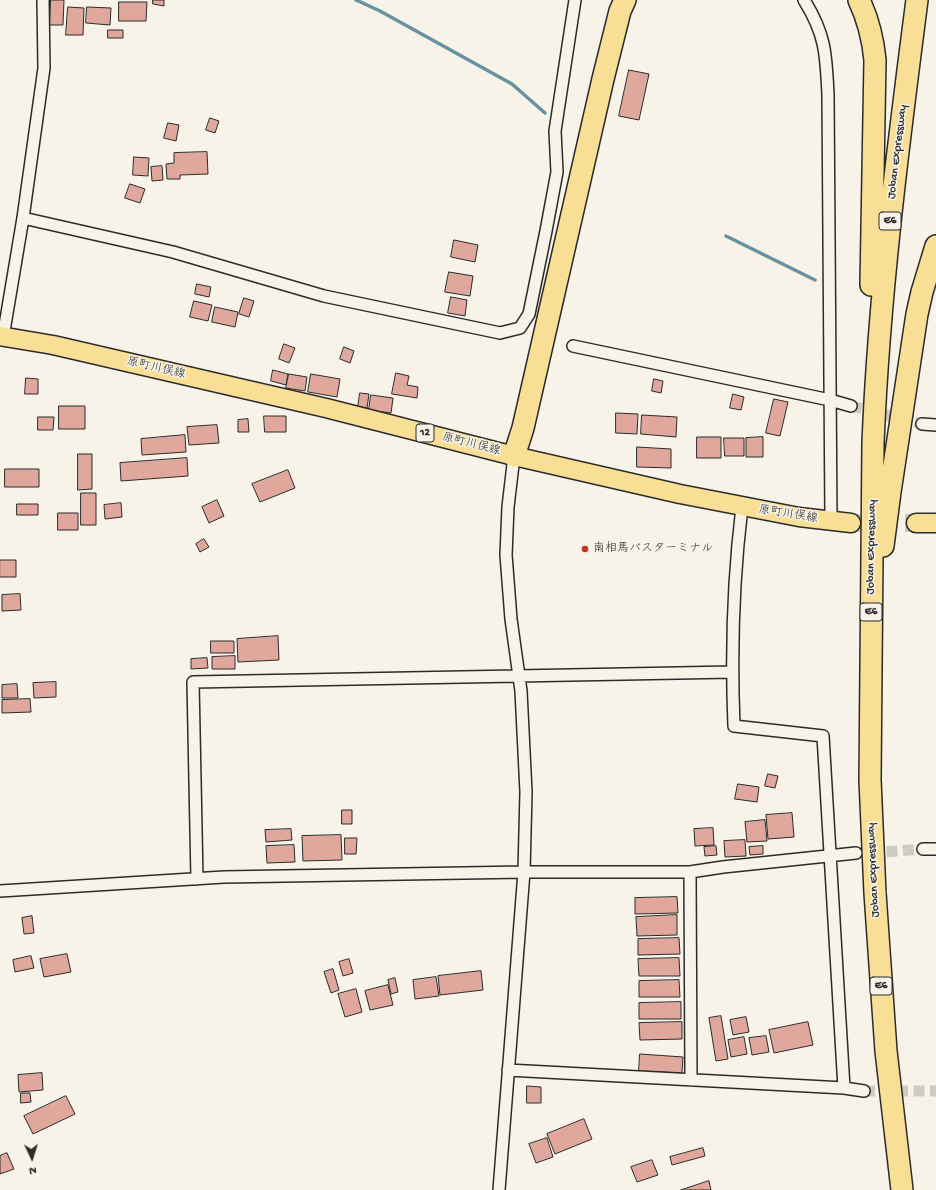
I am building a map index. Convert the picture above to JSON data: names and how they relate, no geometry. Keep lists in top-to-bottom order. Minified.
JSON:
{"streets":{"highway":["Joban Expressway","E6"],"main road":["原町川俣線","12"]},"places":["南相馬バスターミナル"],"north":"bottom"}
